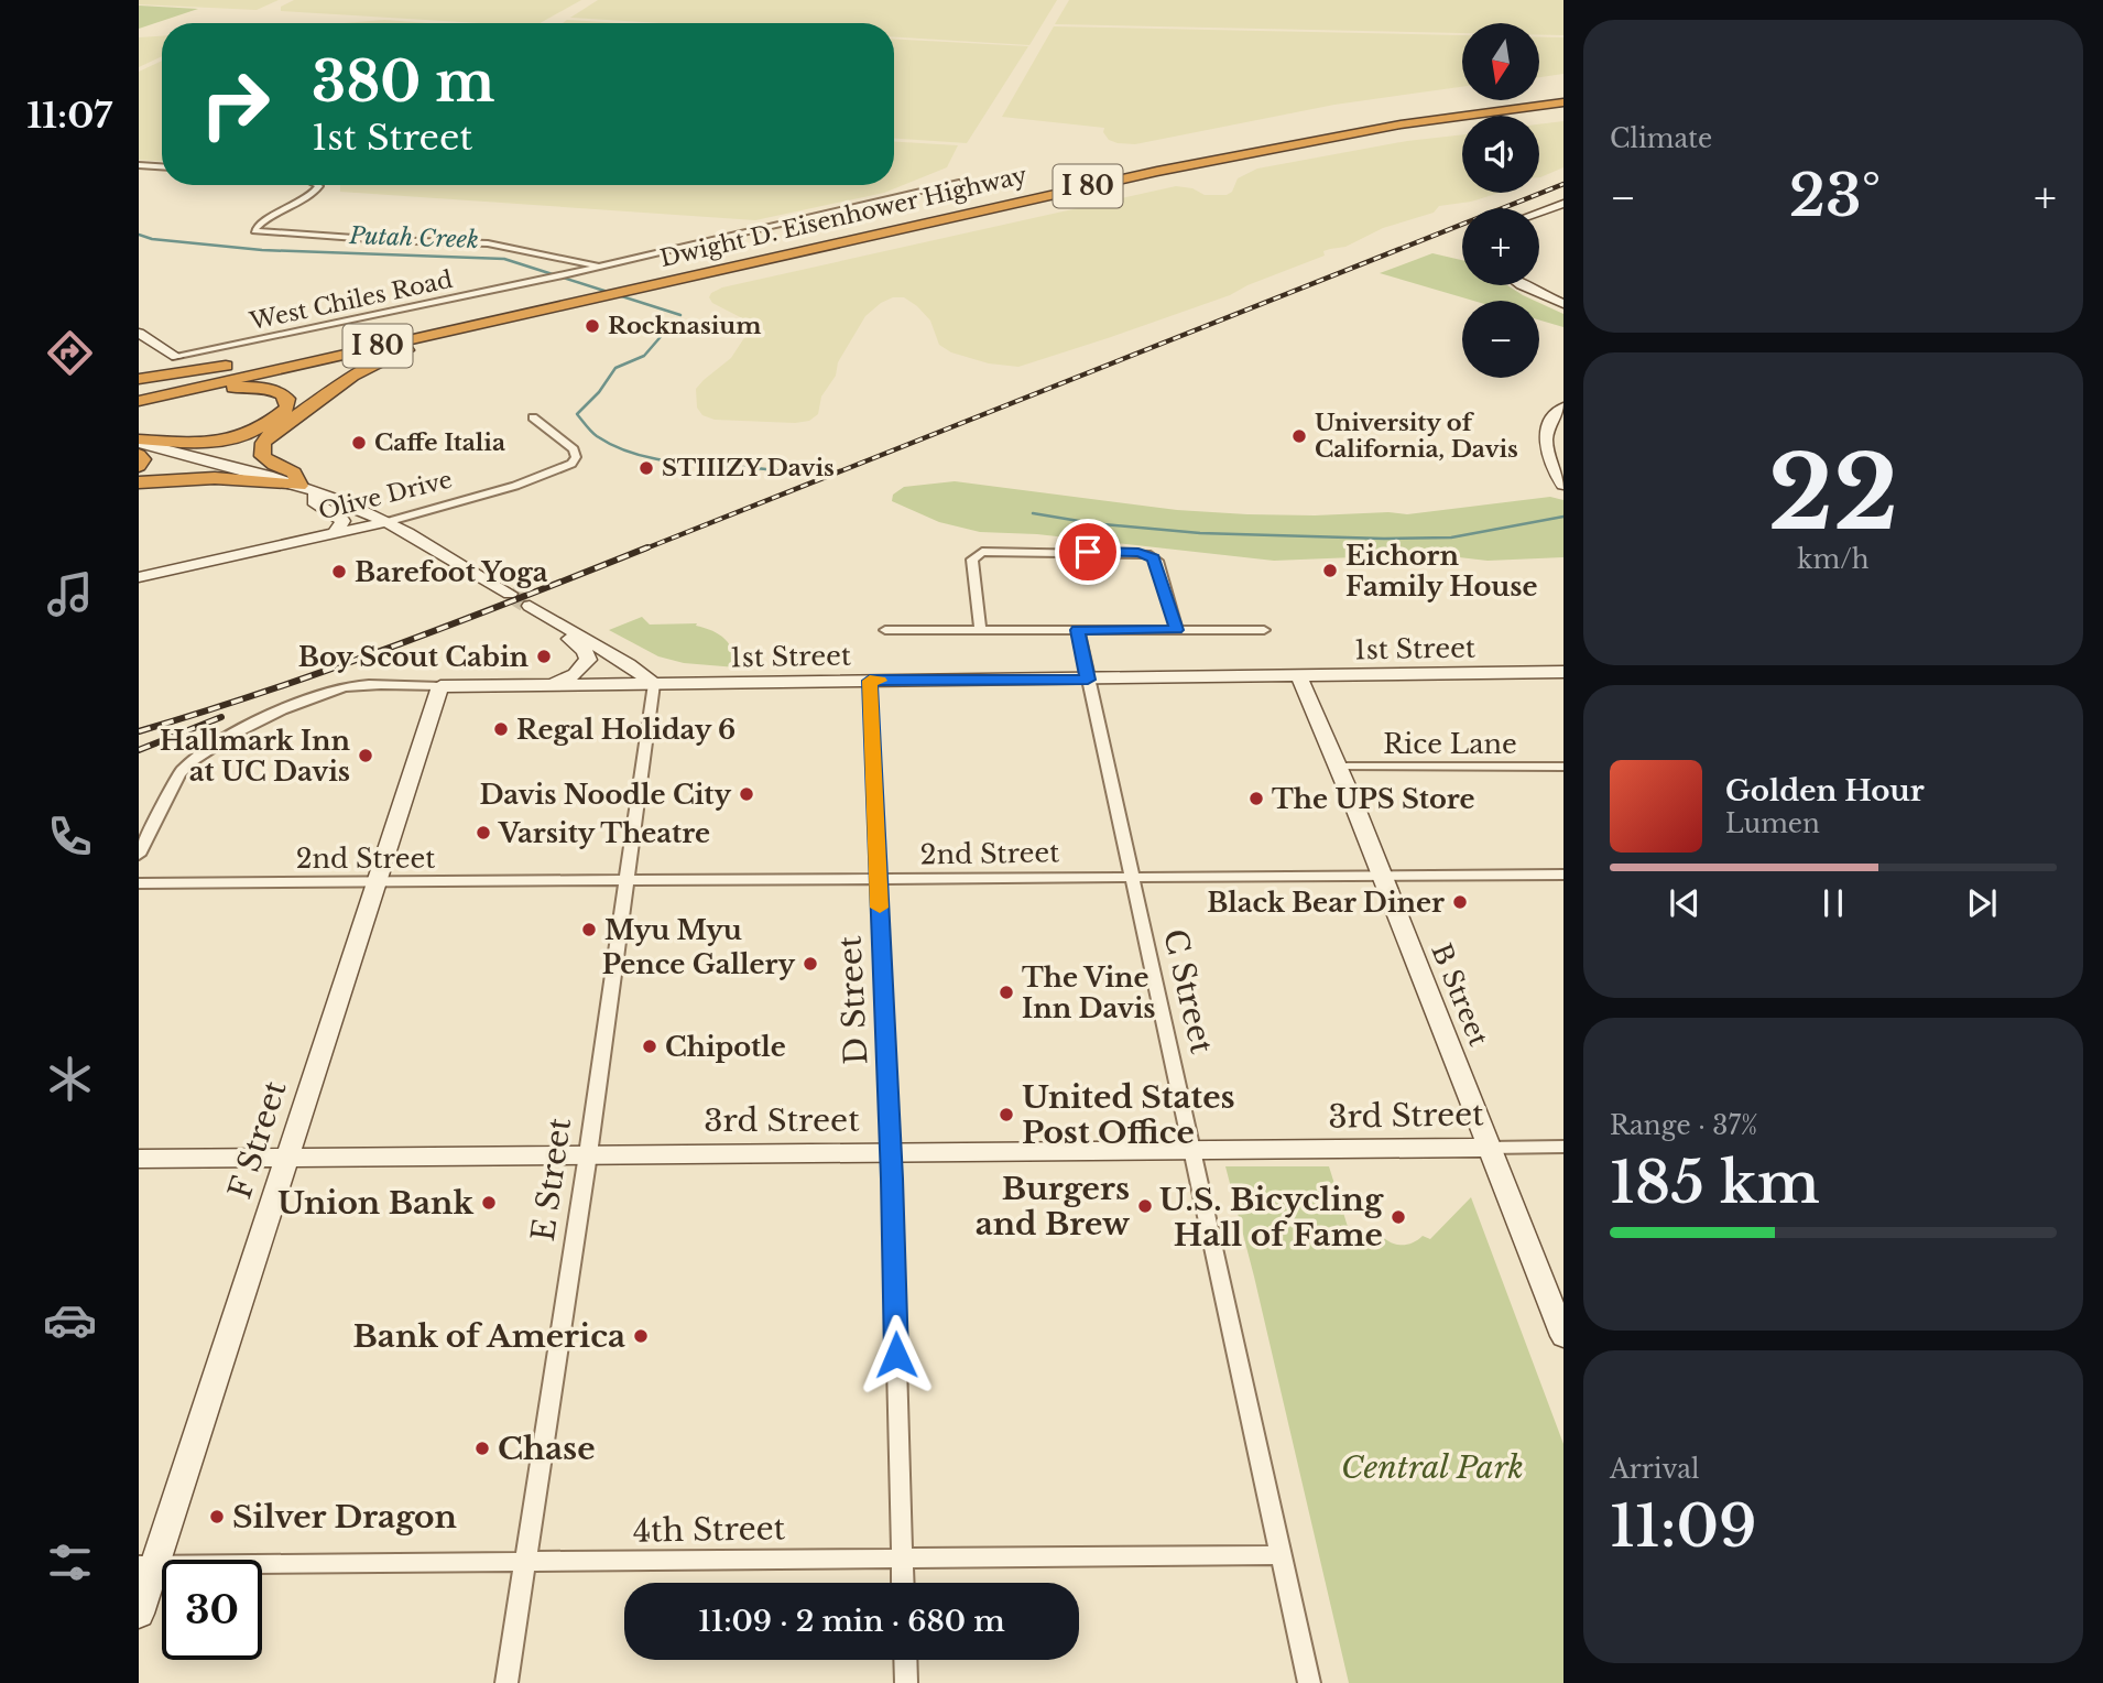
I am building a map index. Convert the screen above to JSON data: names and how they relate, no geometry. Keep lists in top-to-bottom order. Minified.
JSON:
{"streets":{"highway":["I 80","Dwight D. Eisenhower Highway"],"street":["West Chiles Road","Olive Drive","1st Street","Rice Lane","2nd Street","C Street","B Street","D Street","3rd Street","F Street","E Street","4th Street"]},"crossings":[["Dwight D. Eisenhower Highway","West Chiles Road"],["1st Street","C Street"],["1st Street","B Street"],["1st Street","D Street"],["1st Street","F Street"],["1st Street","E Street"],["Rice Lane","B Street"],["2nd Street","C Street"],["2nd Street","B Street"],["2nd Street","D Street"],["2nd Street","F Street"],["2nd Street","E Street"],["C Street","3rd Street"],["C Street","4th Street"],["B Street","3rd Street"],["D Street","3rd Street"],["D Street","4th Street"],["3rd Street","F Street"],["3rd Street","E Street"],["F Street","4th Street"],["E Street","4th Street"]],"water":["Putah Creek"],"parks":["Central Park"],"places":["Rocknasium","University of California, Davis","Caffe Italia","STIIIZY Davis","Eichorn Family House","Barefoot Yoga","Boy Scout Cabin","Regal Holiday 6","Hallmark Inn at UC Davis","Davis Noodle City","The UPS Store","Varsity Theatre","Black Bear Diner","Myu Myu","Pence Gallery","The Vine Inn Davis","Chipotle","United States Post Office","Union Bank","Burgers and Brew","U.S. Bicycling Hall of Fame","Bank of America","Chase","Silver Dragon"],"north":"bottom","page":{"tabs":"11:07","tile":["Climate",["22","km/h"],["Range · 37%","185 km"],["Arrival","11:09"]],"map_buttons":["+","−"],"turn":["380 m","1st Street"],"heat":["−","23°","+"],"song":["Golden Hour","Lumen"],"limit":"30","trip":"11:09 · 2 min · 680 m"}}
